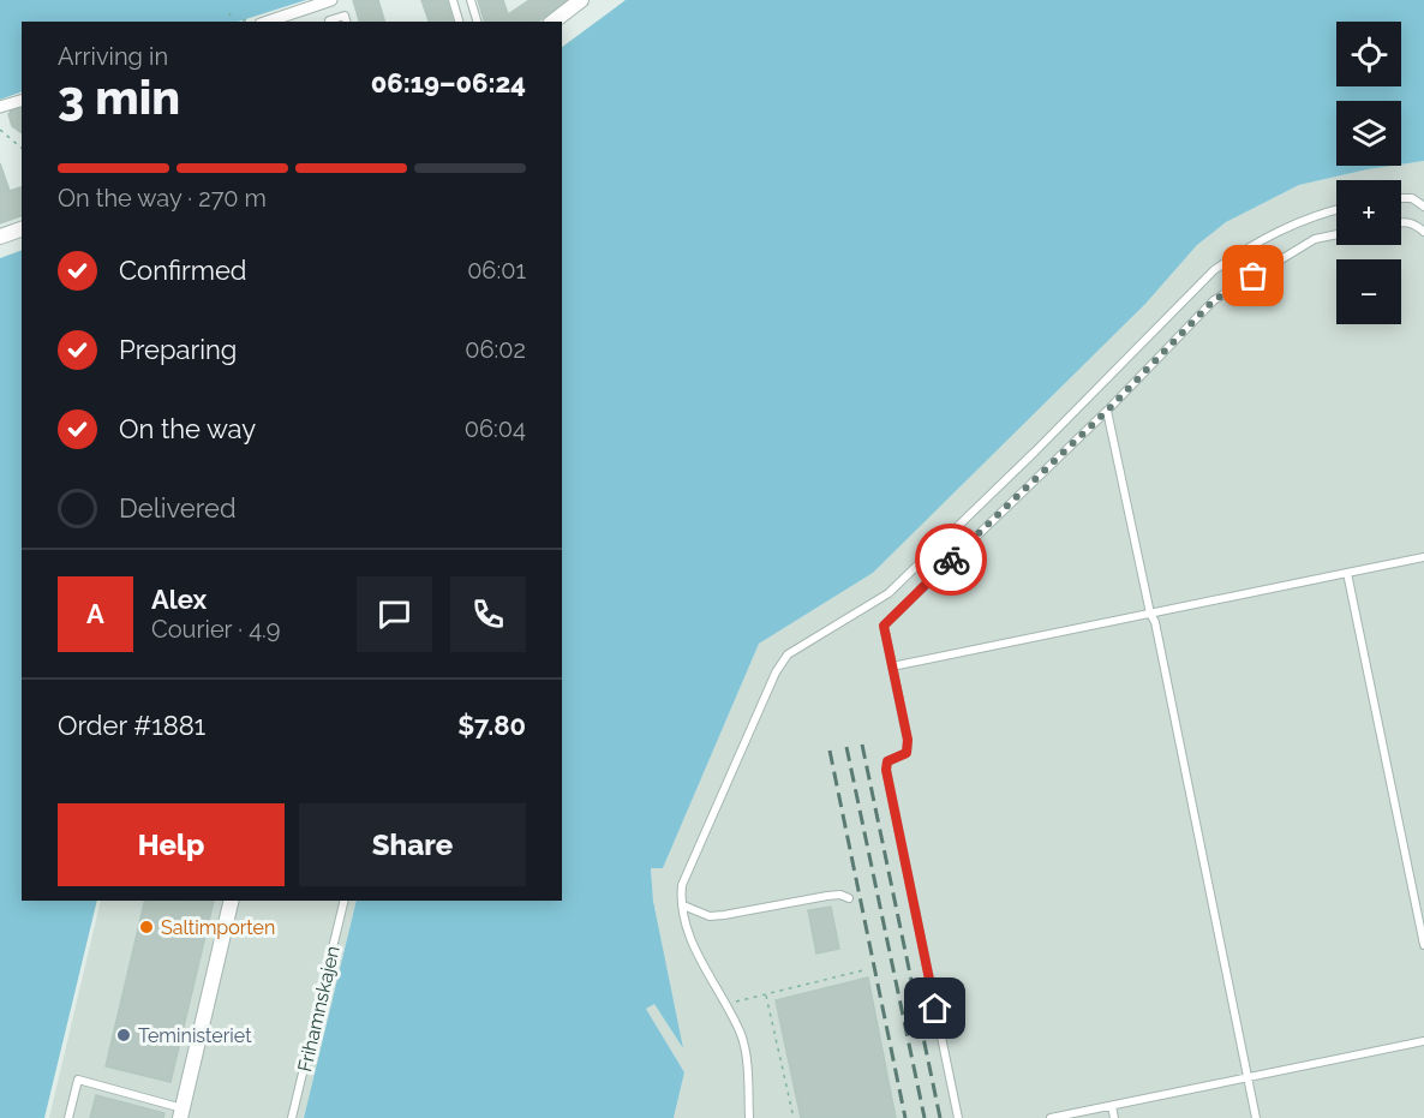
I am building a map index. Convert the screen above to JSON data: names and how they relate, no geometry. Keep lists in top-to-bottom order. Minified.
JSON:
{"streets":{"lane":["Frihamnskajen"]},"places":["Saltimporten","Teministeriet"],"page":{"map_buttons":["+","−"],"heading":["3 min","Arriving in","06:19–06:24"],"panel":["Alex","Courier · 4.9","Order #1881","$7.80"],"bar":"On the way · 270 m","list":[["Confirmed","06:01"],["Preparing","06:02"],["On the way","06:04"],"Delivered"],"round":"A","buttons":["Help","Share"]}}
